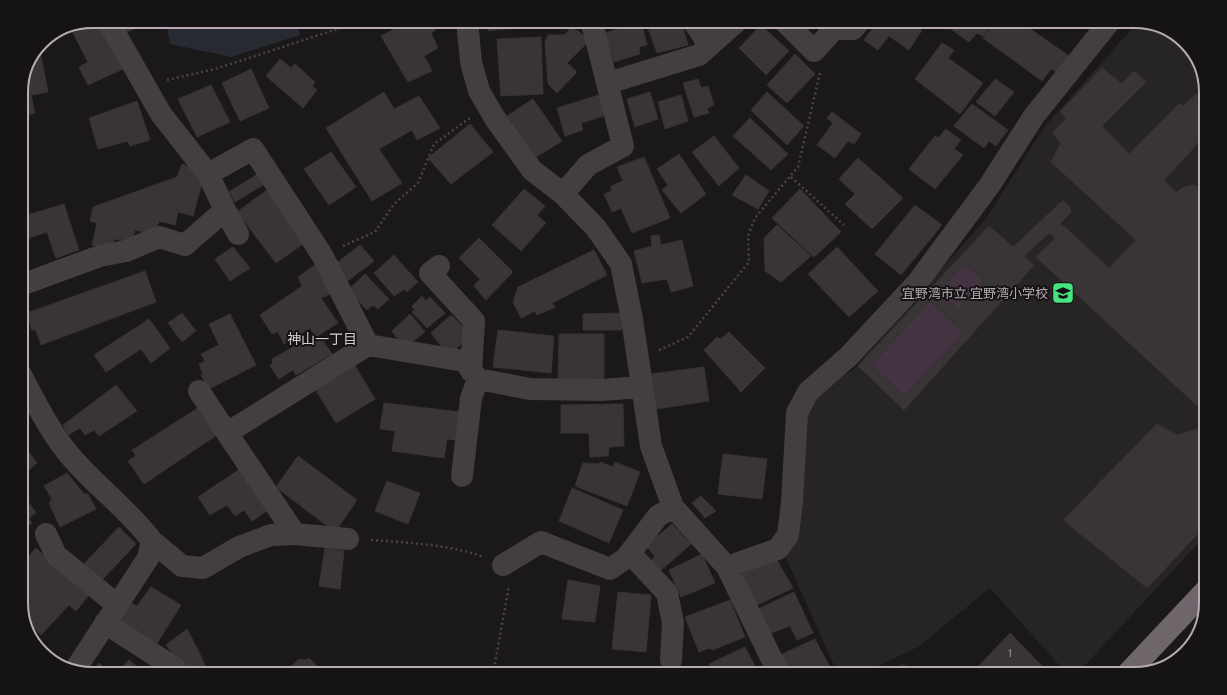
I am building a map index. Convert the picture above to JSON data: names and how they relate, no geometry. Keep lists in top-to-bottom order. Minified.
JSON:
{"districts":["神山一丁目"],"places":{"school or university":["宜野湾市立 宜野湾小学校"]},"house_numbers":["1"]}
